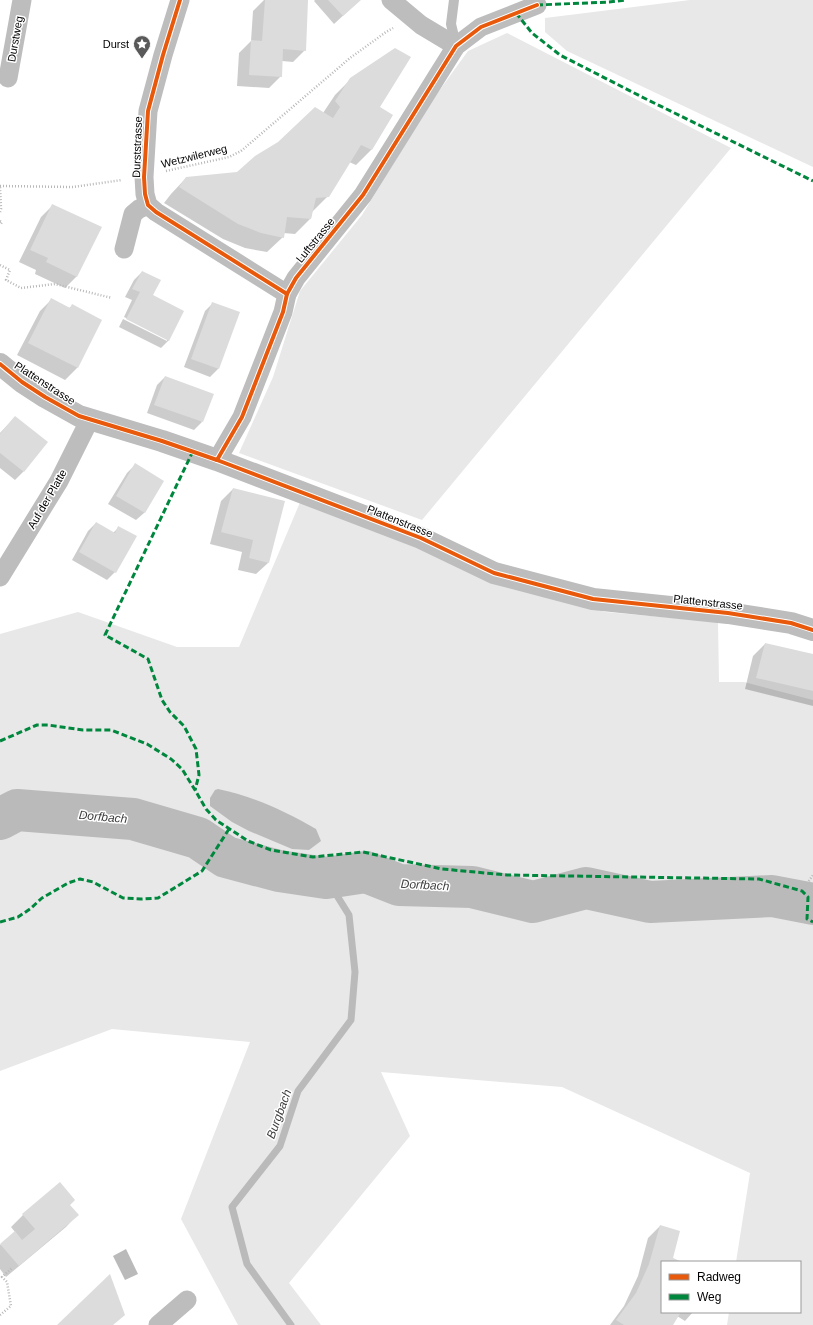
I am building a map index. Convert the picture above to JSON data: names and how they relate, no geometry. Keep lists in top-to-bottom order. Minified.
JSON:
{"streets":{"street":["Durstweg","Durststrasse","Luftstrasse","Plattenstrasse","Auf der Platte"],"path":["Wetzwilerweg"]},"crossings":[["Durststrasse","Wetzwilerweg"],["Luftstrasse","Plattenstrasse"],["Plattenstrasse","Auf der Platte"]],"water":["Dorfbach","Burgbach"],"places":{"place":["Durst"]},"legend":["Radweg","Weg"]}
